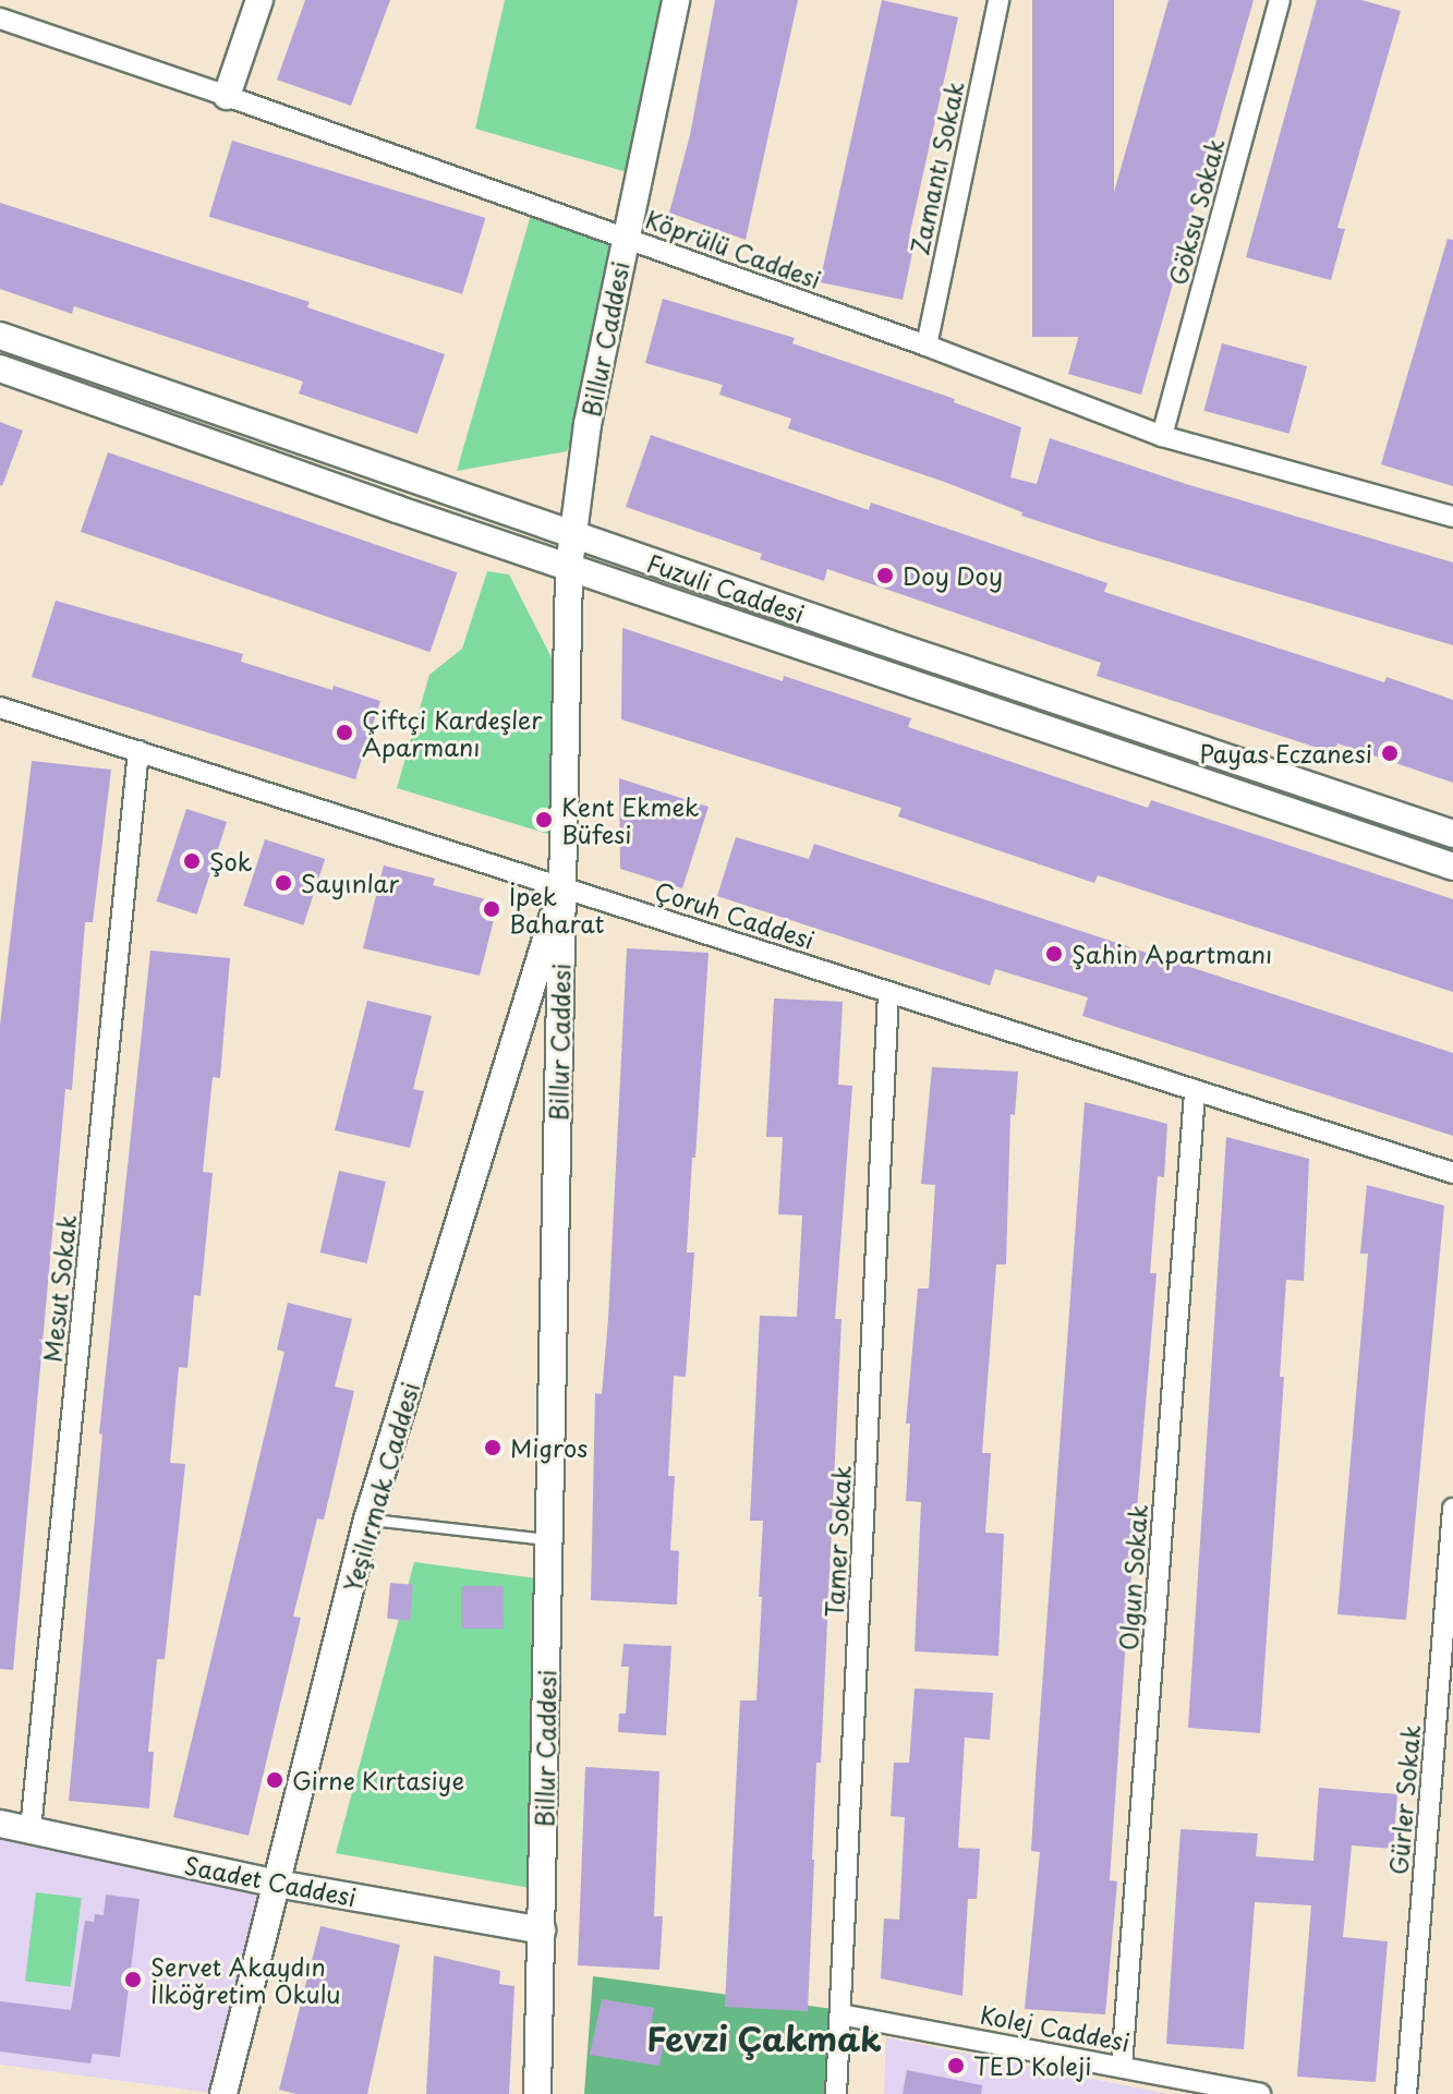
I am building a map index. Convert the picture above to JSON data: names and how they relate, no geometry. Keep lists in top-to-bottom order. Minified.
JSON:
{"streets":{"street":["Zamantı Sokak","Göksu Sokak","Köprülü Caddesi","Billur Caddesi","Fuzuli Caddesi","Çoruh Caddesi","Mesut Sokak","Yeşilırmak Caddesi","Tamer Sokak","Olgun Sokak","Gürler Sokak","Saadet Caddesi","Kolej Caddesi"]},"crossings":[["Zamantı Sokak","Köprülü Caddesi"],["Göksu Sokak","Köprülü Caddesi"],["Köprülü Caddesi","Billur Caddesi"],["Billur Caddesi","Fuzuli Caddesi"],["Billur Caddesi","Çoruh Caddesi"],["Billur Caddesi","Yeşilırmak Caddesi"],["Billur Caddesi","Saadet Caddesi"],["Çoruh Caddesi","Mesut Sokak"],["Çoruh Caddesi","Yeşilırmak Caddesi"],["Çoruh Caddesi","Tamer Sokak"],["Çoruh Caddesi","Olgun Sokak"],["Mesut Sokak","Saadet Caddesi"],["Yeşilırmak Caddesi","Saadet Caddesi"],["Tamer Sokak","Kolej Caddesi"],["Olgun Sokak","Kolej Caddesi"]],"districts":["Fevzi Çakmak"],"places":["Doy Doy","Çiftçi Kardeşler Aparmanı","Payas Eczanesi","Kent Ekmek Büfesi","Şok","Sayınlar","İpek Baharat","Şahin Apartmanı","Migros","Girne Kırtasiye","Servet Akaydın İlköğretim Okulu","TED Koleji"]}
